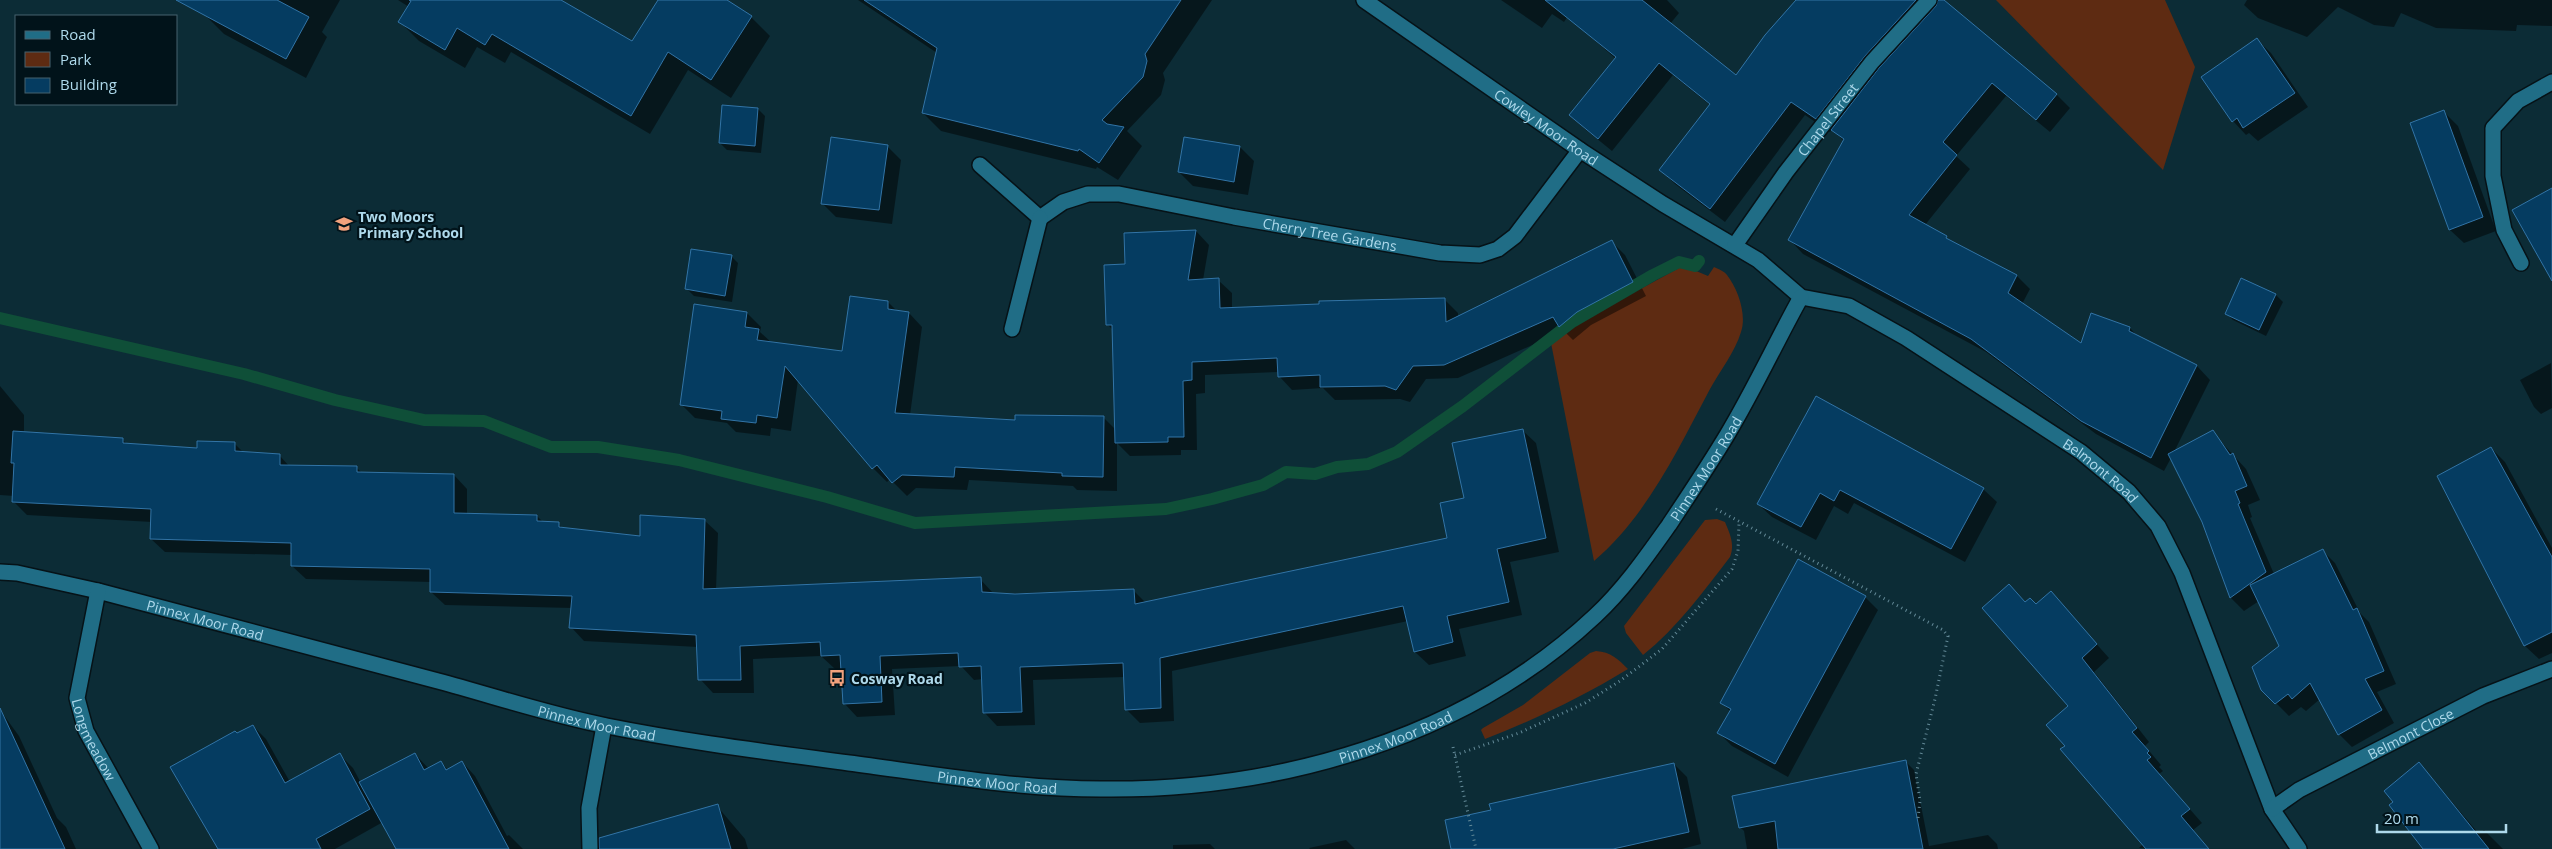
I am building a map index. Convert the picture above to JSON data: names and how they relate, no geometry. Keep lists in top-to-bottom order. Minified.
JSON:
{"streets":{"street":["Chapel Street","Cowley Moor Road","Cherry Tree Gardens","Pinnex Moor Road","Belmont Road","Belmont Close","Longmeadow"]},"crossings":[["Chapel Street","Cowley Moor Road"],["Chapel Street","Belmont Road"],["Cowley Moor Road","Cherry Tree Gardens"],["Cowley Moor Road","Belmont Road"],["Pinnex Moor Road","Belmont Road"],["Pinnex Moor Road","Longmeadow"],["Belmont Road","Belmont Close"]],"places":{"school or university":["Two Moors Primary School"],"bus stop":["Cosway Road"]},"legend":["Road","Park","Building"],"scale_bar":"20 m"}
